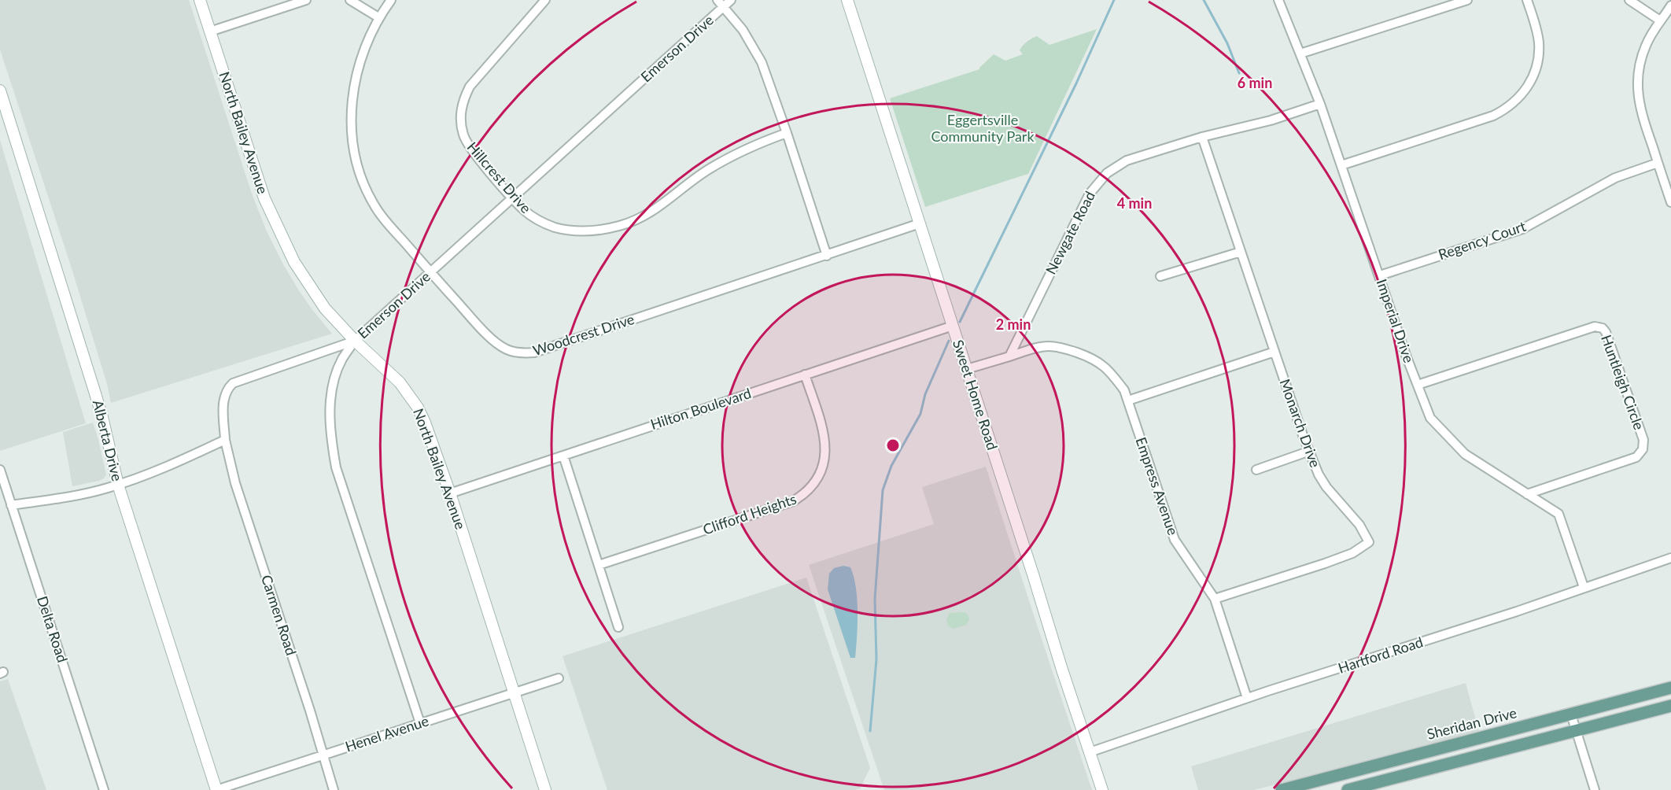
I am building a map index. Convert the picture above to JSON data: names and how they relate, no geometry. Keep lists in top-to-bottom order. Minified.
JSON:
{"streets":{"main road":["Sheridan Drive"],"street":["Emerson Drive","North Bailey Avenue","Hillcrest Drive","Newgate Road","Regency Court","Imperial Drive","Woodcrest Drive","Huntleigh Circle","Sweet Home Road","Hilton Boulevard","Monarch Drive","Alberta Drive","Empress Avenue","Clifford Heights","Carmen Road","Delta Road","Hartford Road","Henel Avenue"]},"crossings":[["Emerson Drive","North Bailey Avenue"],["Emerson Drive","Hillcrest Drive"],["Emerson Drive","Woodcrest Drive"],["Emerson Drive","Carmen Road"],["Emerson Drive","Henel Avenue"],["North Bailey Avenue","Hilton Boulevard"],["North Bailey Avenue","Carmen Road"],["North Bailey Avenue","Henel Avenue"],["Newgate Road","Imperial Drive"],["Newgate Road","Monarch Drive"],["Newgate Road","Empress Avenue"],["Regency Court","Imperial Drive"],["Imperial Drive","Huntleigh Circle"],["Imperial Drive","Hartford Road"],["Woodcrest Drive","Sweet Home Road"],["Sweet Home Road","Hilton Boulevard"],["Sweet Home Road","Hartford Road"],["Hilton Boulevard","Clifford Heights"],["Monarch Drive","Empress Avenue"],["Alberta Drive","Henel Avenue"],["Empress Avenue","Hartford Road"],["Carmen Road","Henel Avenue"]],"parks":["Eggertsville Community Park"],"rings":["6 min","4 min","2 min"]}
